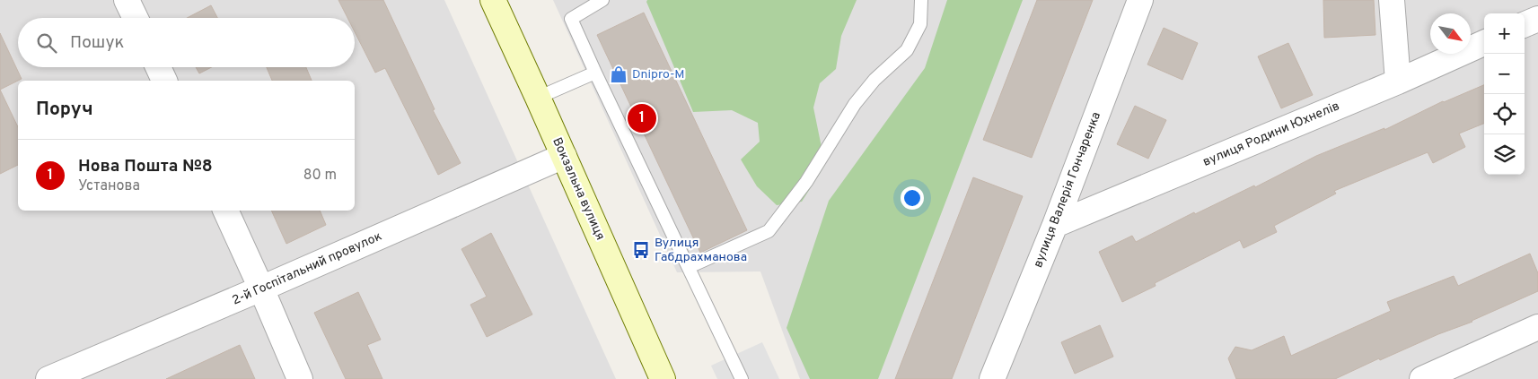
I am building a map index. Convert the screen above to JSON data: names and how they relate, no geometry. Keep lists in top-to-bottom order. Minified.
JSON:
{"streets":{"main road":["Вокзальна вулиця"],"street":["вулиця Родини Юхнелів","вулиця Валерія Гончаренка","2-й Госпітальний провулок"]},"crossings":[["вулиця Родини Юхнелів","вулиця Валерія Гончаренка"],["Вокзальна вулиця","2-й Госпітальний провулок"]],"places":{"shop":["Dnipro-M"],"bus stop":["Вулиця Габдрахманова"]},"north":"bottom right","page":{"map_buttons":["+","−"],"search":"Пошук","heading":"Поруч","pins":"1","list":[{"mark":"1","name":"Нова Пошта №8","note":"Установа","value":"80 m"}]}}
